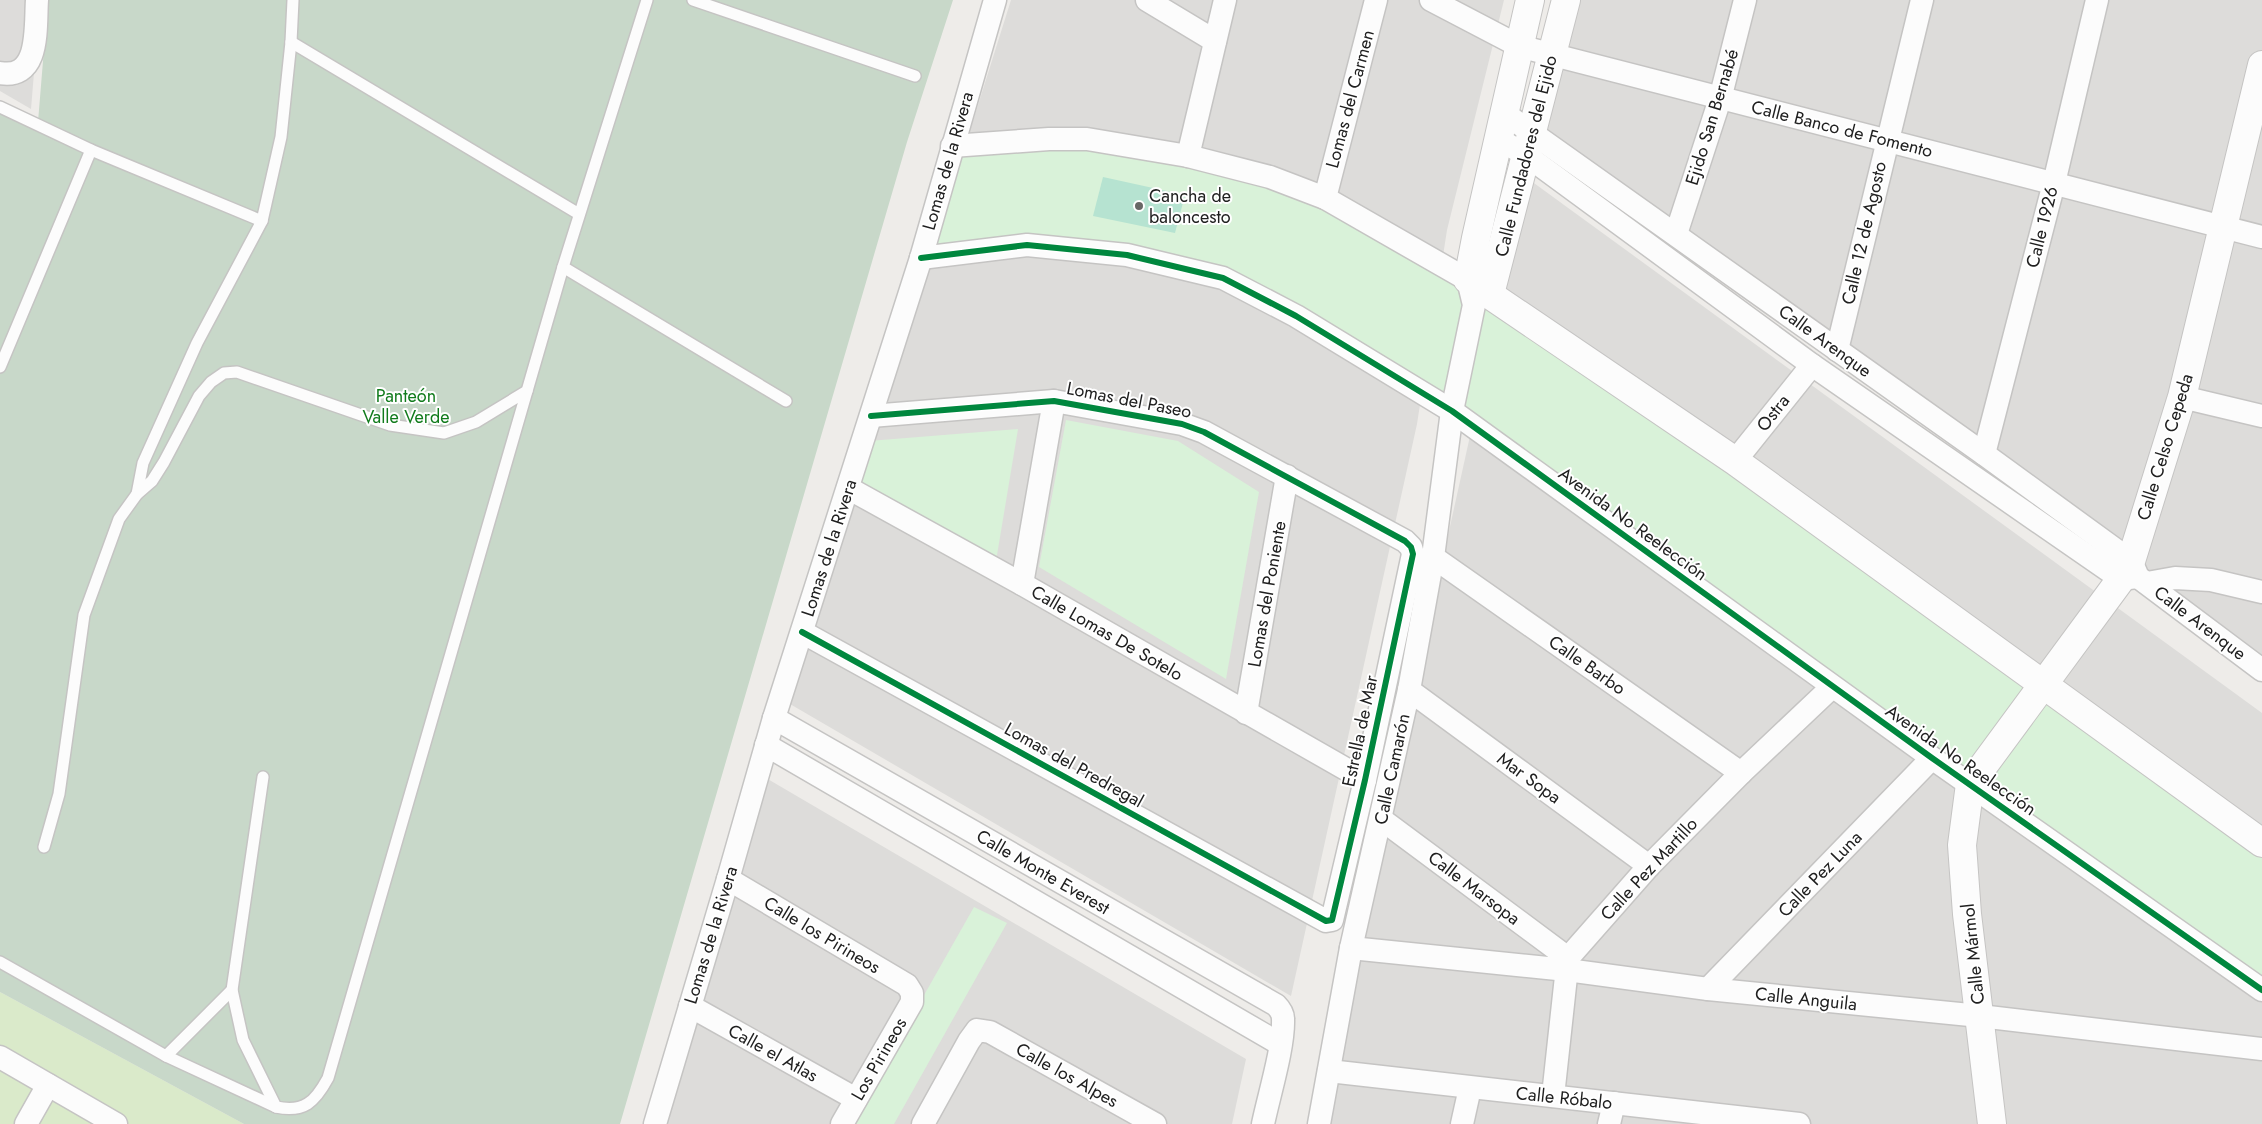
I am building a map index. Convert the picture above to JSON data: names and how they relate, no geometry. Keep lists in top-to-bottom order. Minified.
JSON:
{"streets":{"street":["Lomas del Carmen","Ejido San Bernabé","Calle Banco de Fomento","Calle Fundadores del Ejido","Lomas de la Rivera","Calle 1926","Calle 12 de Agosto","Calle Arenque","Lomas del Paseo","Ostra","Calle Celso Cepeda","Avenida No Reelección","Lomas del Poniente","Calle Lomas De Sotelo","Calle Barbo","Estrella de Mar","Lomas del Predregal","Calle Camarón","Mar Sopa","Calle Pez Martillo","Calle Monte Everest","Calle Pez Luna","Calle Marsopa","Calle los Pirineos","Calle Mármol","Calle Anguila","Calle el Atlas","Los Pirineos","Calle los Alpes","Calle Róbalo"]},"crossings":[["Ejido San Bernabé","Calle Banco de Fomento"],["Ejido San Bernabé","Calle Arenque"],["Calle Banco de Fomento","Calle Fundadores del Ejido"],["Calle Banco de Fomento","Calle 1926"],["Calle Banco de Fomento","Calle 12 de Agosto"],["Calle Banco de Fomento","Calle Celso Cepeda"],["Calle Fundadores del Ejido","Calle Arenque"],["Calle Fundadores del Ejido","Avenida No Reelección"],["Calle Fundadores del Ejido","Calle Camarón"],["Lomas de la Rivera","Lomas del Paseo"],["Lomas de la Rivera","Avenida No Reelección"],["Lomas de la Rivera","Calle Lomas De Sotelo"],["Lomas de la Rivera","Lomas del Predregal"],["Lomas de la Rivera","Calle Monte Everest"],["Lomas de la Rivera","Calle los Pirineos"],["Lomas de la Rivera","Calle el Atlas"],["Calle 1926","Calle Arenque"],["Calle 12 de Agosto","Calle Arenque"],["Calle Arenque","Ostra"],["Calle Arenque","Calle Celso Cepeda"],["Lomas del Paseo","Lomas del Poniente"],["Lomas del Paseo","Estrella de Mar"],["Calle Celso Cepeda","Avenida No Reelección"],["Calle Celso Cepeda","Calle Mármol"],["Avenida No Reelección","Calle Camarón"],["Avenida No Reelección","Calle Pez Martillo"],["Avenida No Reelección","Calle Pez Luna"],["Avenida No Reelección","Calle Mármol"],["Lomas del Poniente","Calle Lomas De Sotelo"],["Calle Lomas De Sotelo","Estrella de Mar"],["Calle Barbo","Calle Camarón"],["Calle Barbo","Calle Pez Martillo"],["Estrella de Mar","Lomas del Predregal"],["Calle Camarón","Mar Sopa"],["Calle Camarón","Calle Marsopa"],["Calle Camarón","Calle Anguila"],["Calle Camarón","Calle Róbalo"],["Mar Sopa","Calle Pez Martillo"],["Calle Pez Martillo","Calle Marsopa"],["Calle Pez Martillo","Calle Anguila"],["Calle Pez Luna","Calle Anguila"],["Calle Marsopa","Calle Anguila"],["Calle los Pirineos","Los Pirineos"],["Calle Mármol","Calle Anguila"],["Calle el Atlas","Los Pirineos"]],"parks":["Panteón Valle Verde"],"places":["Cancha de baloncesto"]}
